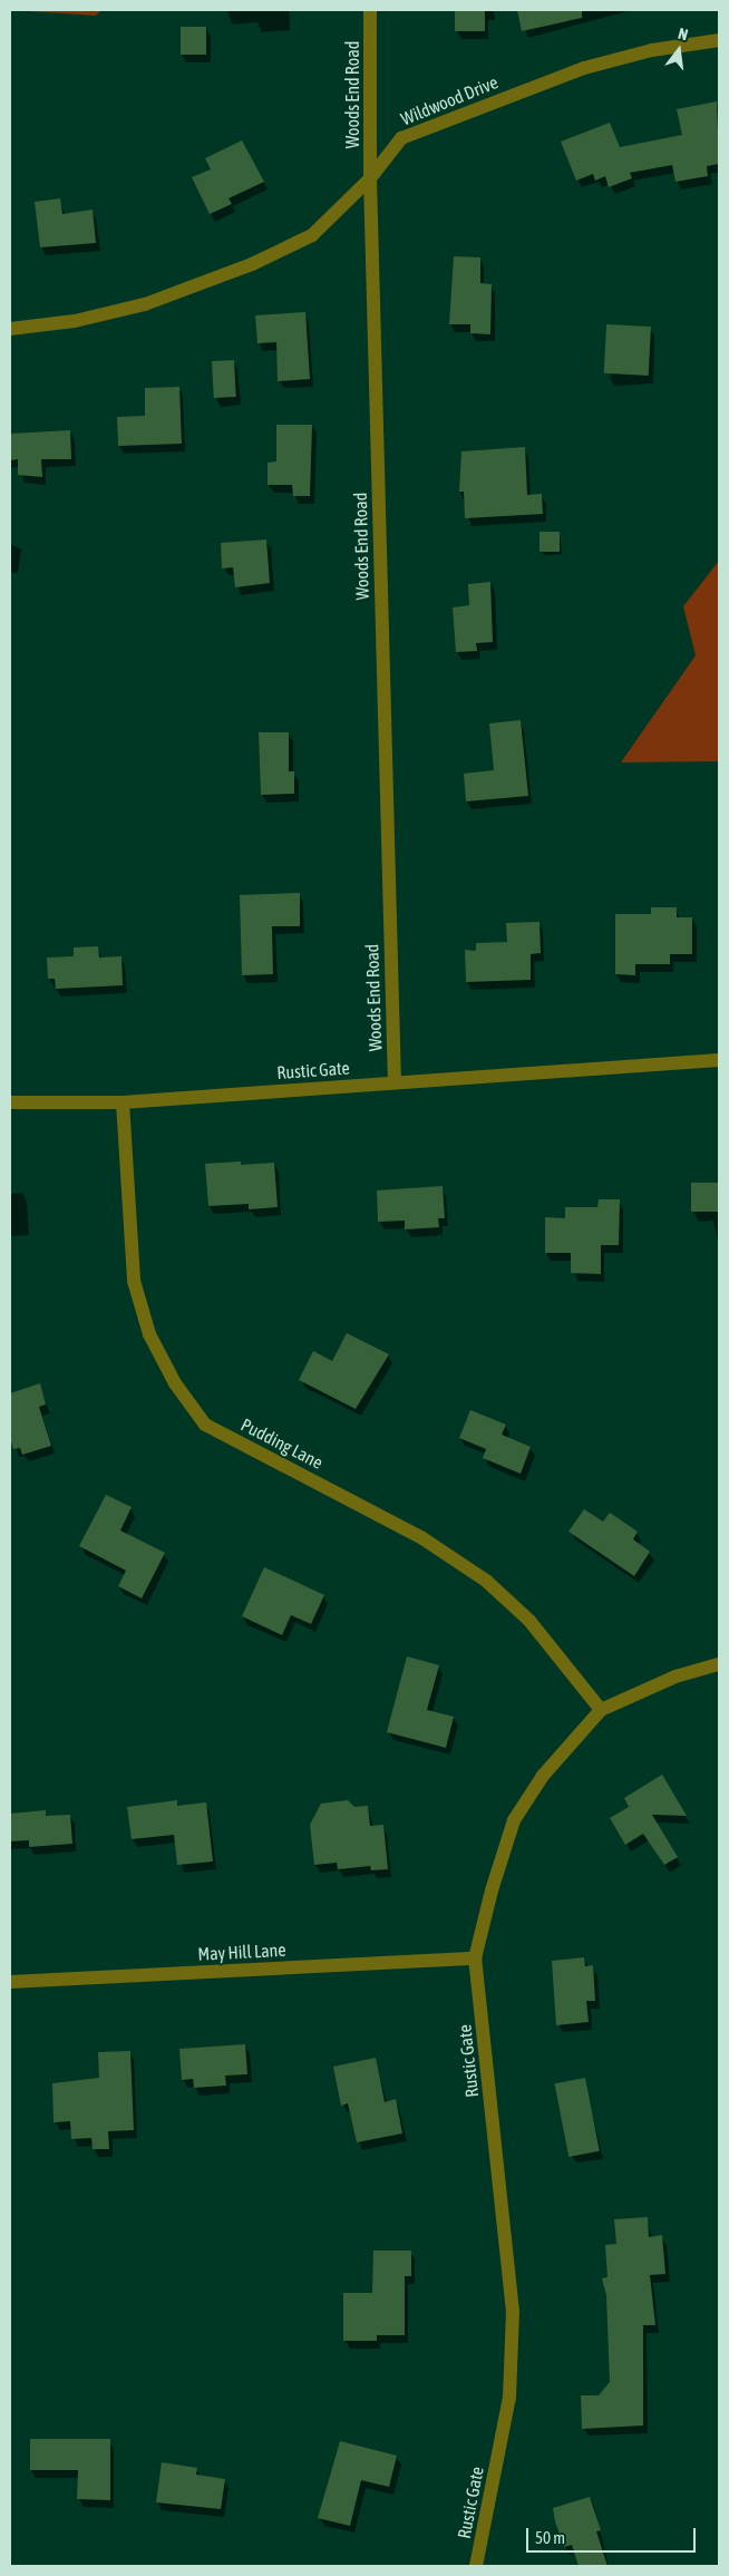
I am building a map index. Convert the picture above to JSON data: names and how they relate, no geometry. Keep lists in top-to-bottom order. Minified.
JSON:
{"streets":{"street":["Woods End Road","Wildwood Drive","Rustic Gate","Pudding Lane","May Hill Lane"]},"crossings":[["Woods End Road","Wildwood Drive"],["Woods End Road","Rustic Gate"],["Rustic Gate","Pudding Lane"],["Rustic Gate","May Hill Lane"]],"scale_bar":"50 m","north":"top"}
